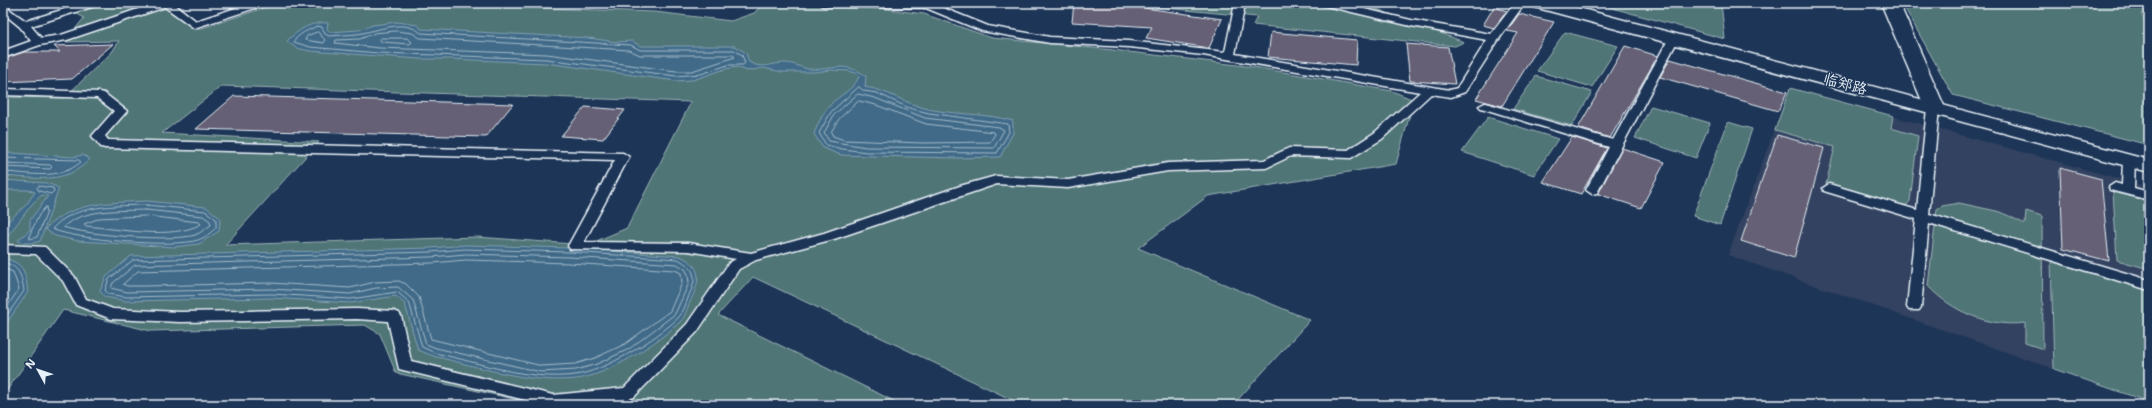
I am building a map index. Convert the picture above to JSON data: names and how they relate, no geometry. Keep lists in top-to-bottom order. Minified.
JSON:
{"streets":{"main road":["临郑路"]},"north":"top left"}
